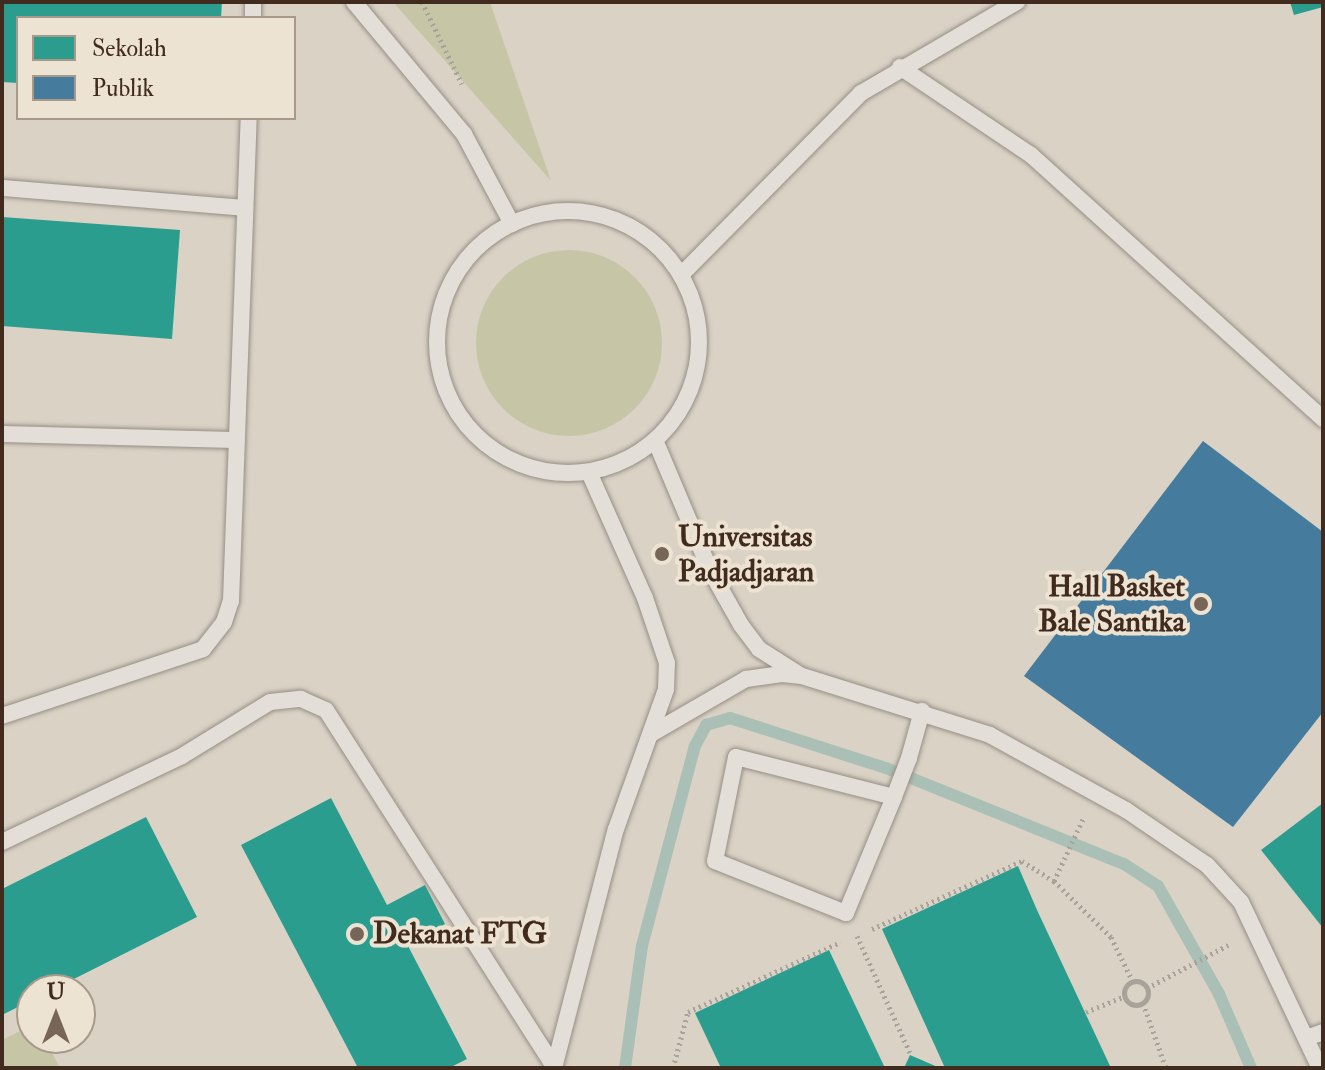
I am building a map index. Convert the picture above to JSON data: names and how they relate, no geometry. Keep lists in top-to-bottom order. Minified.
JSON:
{"places":["Universitas Padjadjaran","Hall Basket Bale Santika","Dekanat FTG"],"legend":["Sekolah","Publik"],"north":"top"}
